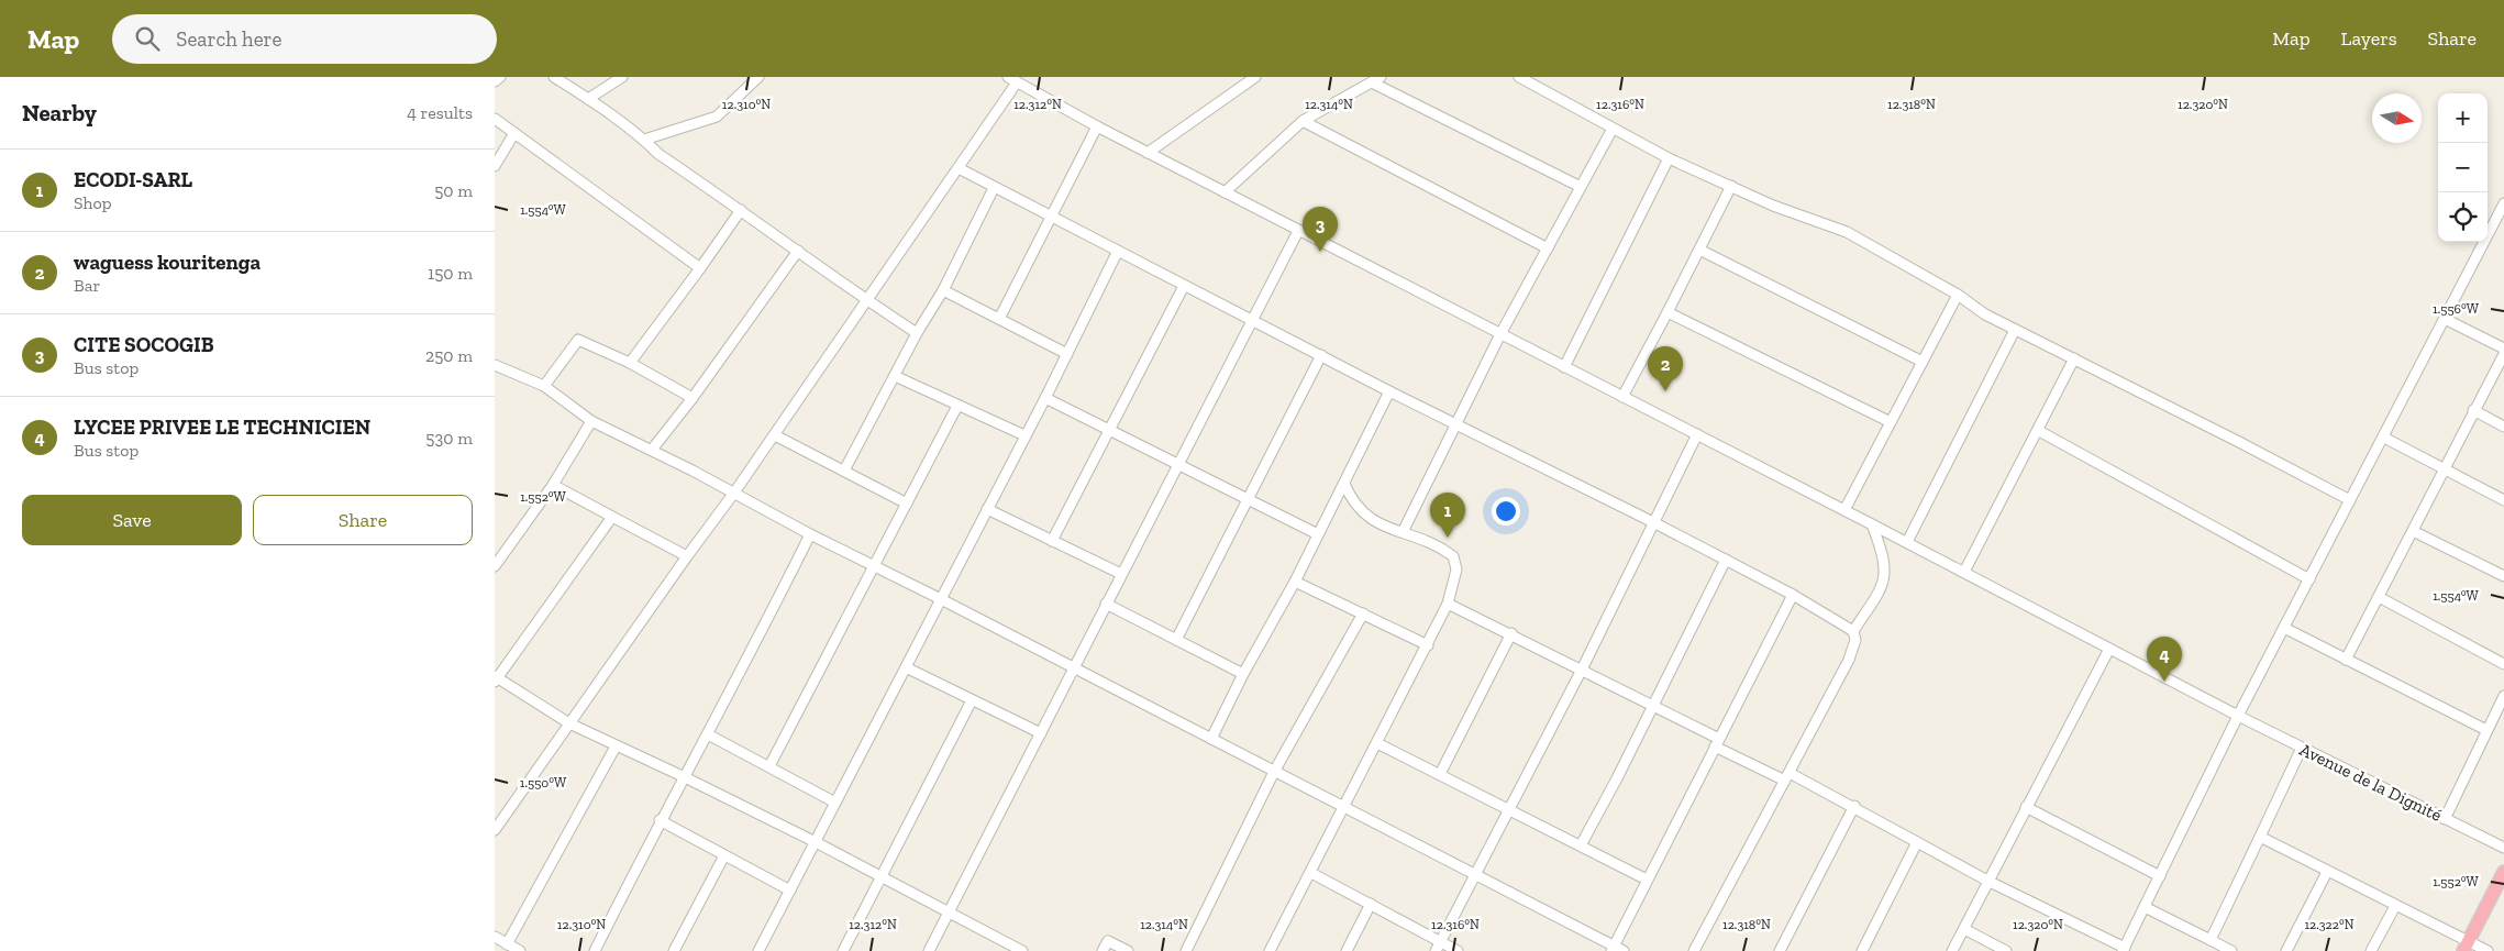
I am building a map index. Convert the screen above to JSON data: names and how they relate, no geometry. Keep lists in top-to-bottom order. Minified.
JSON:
{"streets":{"street":["Avenue de la Dignité"]},"north":"right","page":{"header":"Map","search":"Search here","nav":["Map","Layers","Share"],"heading":["Nearby","4 results"],"map_buttons":["+","−"],"list":[{"mark":"1","name":"ECODI-SARL","note":"Shop","value":"50 m"},{"mark":"2","name":"waguess kouritenga","note":"Bar","value":"150 m"},{"mark":"3","name":"CITE SOCOGIB","note":"Bus stop","value":"250 m"},{"mark":"4","name":"LYCEE PRIVEE LE TECHNICIEN","note":"Bus stop","value":"530 m"}],"pins":["3","2","1","4"],"buttons":["Save","Share"]},"coordinates":["12.310°N","12.312°N","12.314°N","12.316°N","12.318°N","12.320°N","1.554°W","1.556°W","1.552°W","1.550°W","12.322°N"]}
